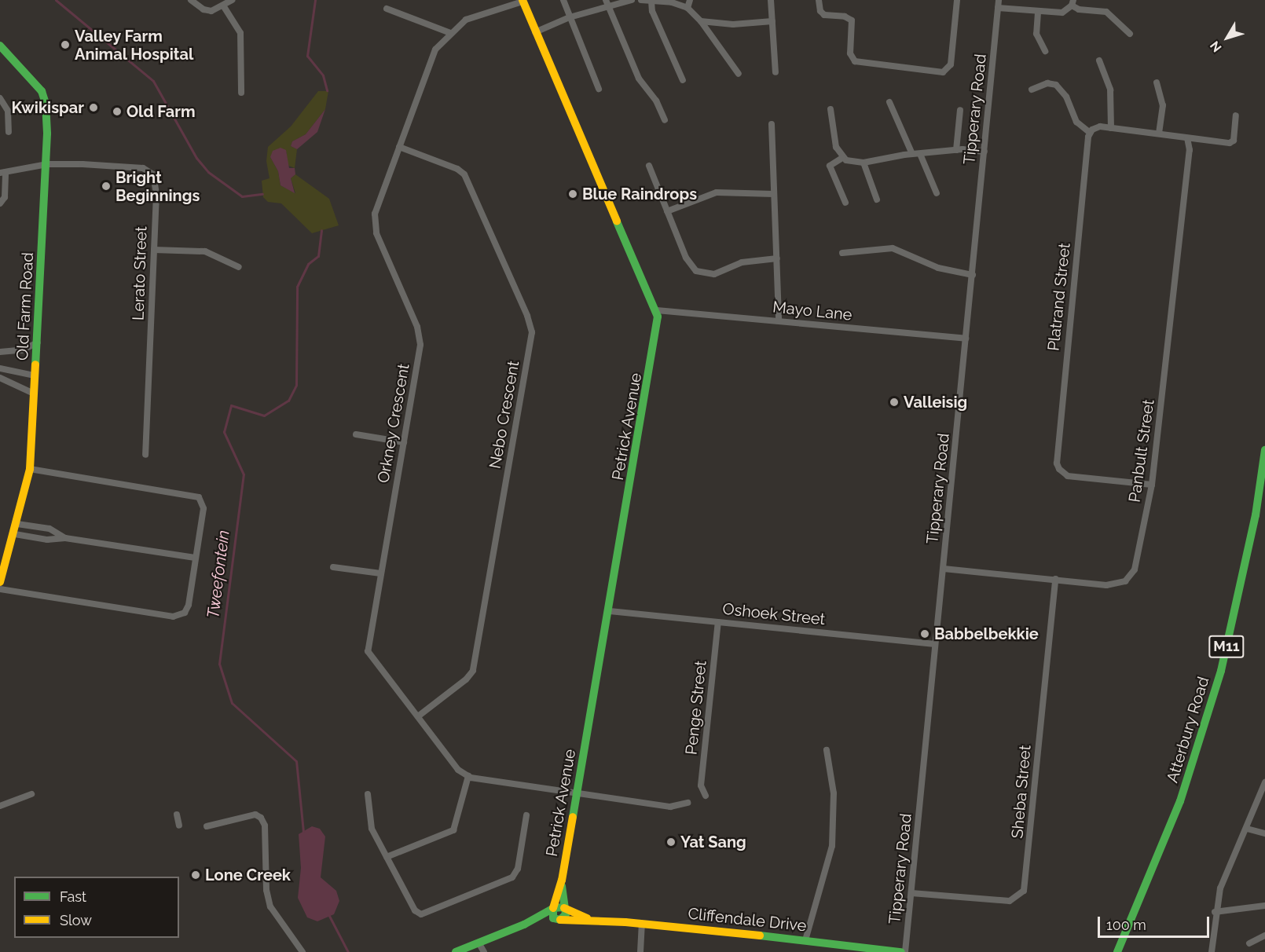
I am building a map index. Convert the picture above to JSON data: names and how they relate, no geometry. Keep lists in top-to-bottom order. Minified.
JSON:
{"streets":{"street":["Tipperary Road","Lerato Street","Platrand Street","Old Farm Road","Mayo Lane","Nebo Crescent","Orkney Crescent","Petrick Avenue","Panbult Street","Oshoek Street","M11","Penge Street","Atterbury Road","Sheba Street","Cliffendale Drive"]},"crossings":[["Tipperary Road","Mayo Lane"],["Tipperary Road","Panbult Street"],["Tipperary Road","Oshoek Street"],["Tipperary Road","Sheba Street"],["Lerato Street","Old Farm Road"],["Platrand Street","Panbult Street"],["Mayo Lane","Petrick Avenue"],["Nebo Crescent","Orkney Crescent"],["Orkney Crescent","Petrick Avenue"],["Petrick Avenue","Oshoek Street"],["Petrick Avenue","Cliffendale Drive"],["Panbult Street","Sheba Street"],["Oshoek Street","Penge Street"]],"water":["Tweefontein"],"places":["Valley Farm Animal Hospital","Kwikispar","Old Farm","Bright Beginnings","Blue Raindrops","Valleisig","Babbelbekkie","Yat Sang","Lone Creek"],"legend":["Fast","Slow"],"scale_bar":"100 m","north":"bottom left"}
